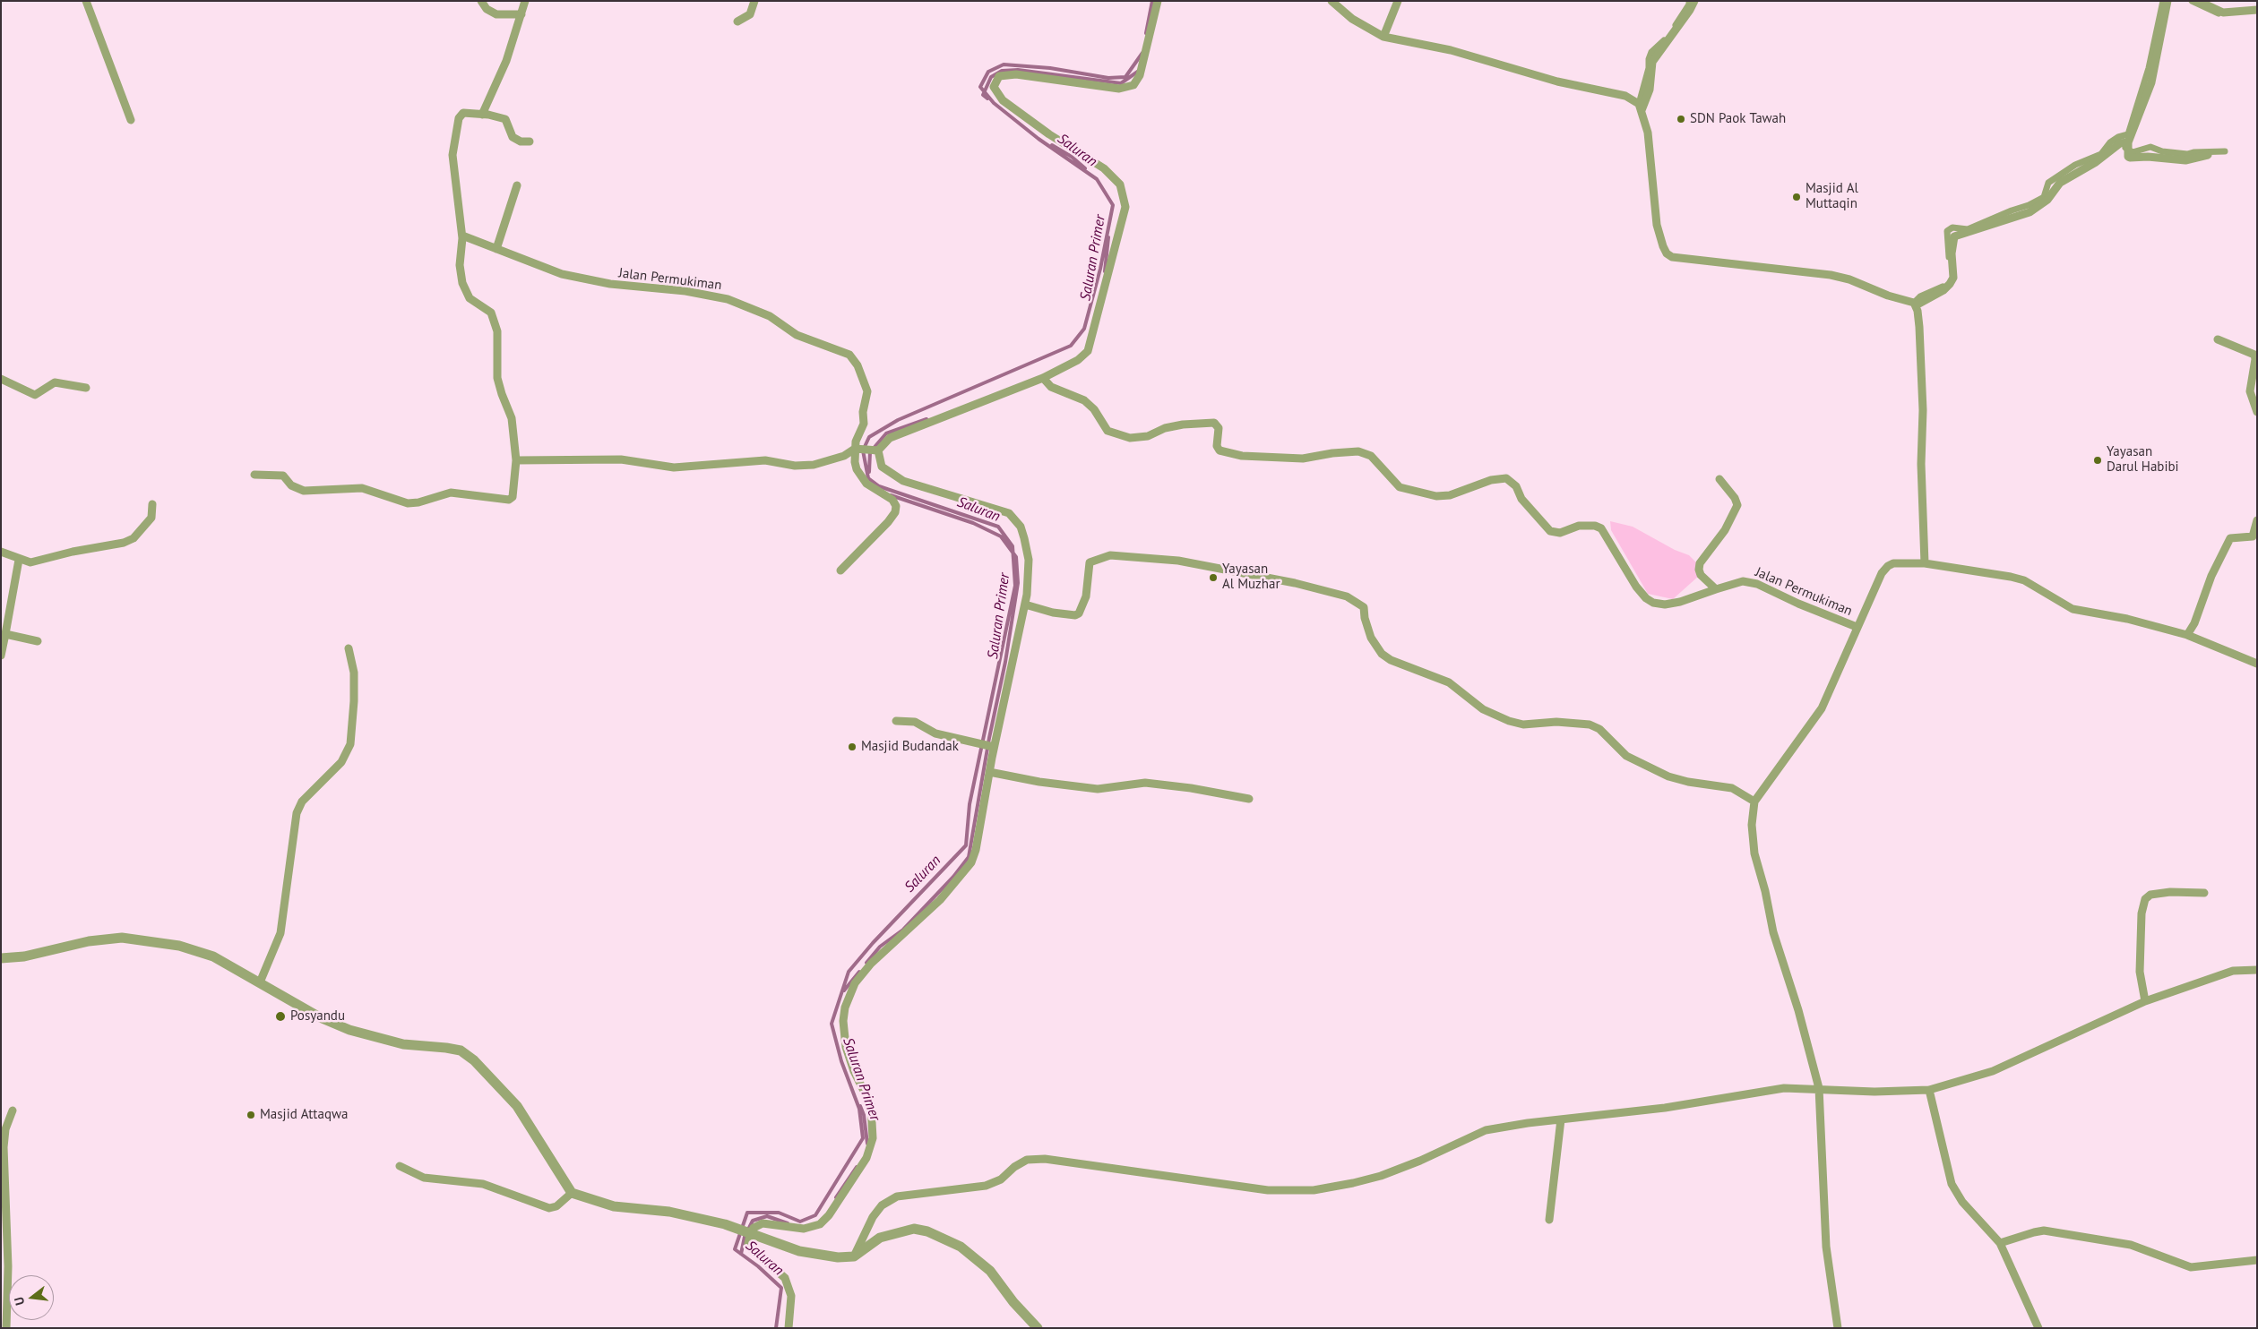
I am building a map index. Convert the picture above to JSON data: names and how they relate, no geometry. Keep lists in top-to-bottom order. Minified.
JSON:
{"streets":{"street":["Jalan Permukiman"]},"water":["Saluran","Saluran Primer"],"places":["SDN Paok Tawah","Masjid Al Muttaqin","Yayasan Darul Habibi","Yayasan Al Muzhar","Masjid Budandak","Posyandu","Masjid Attaqwa"],"north":"left"}
